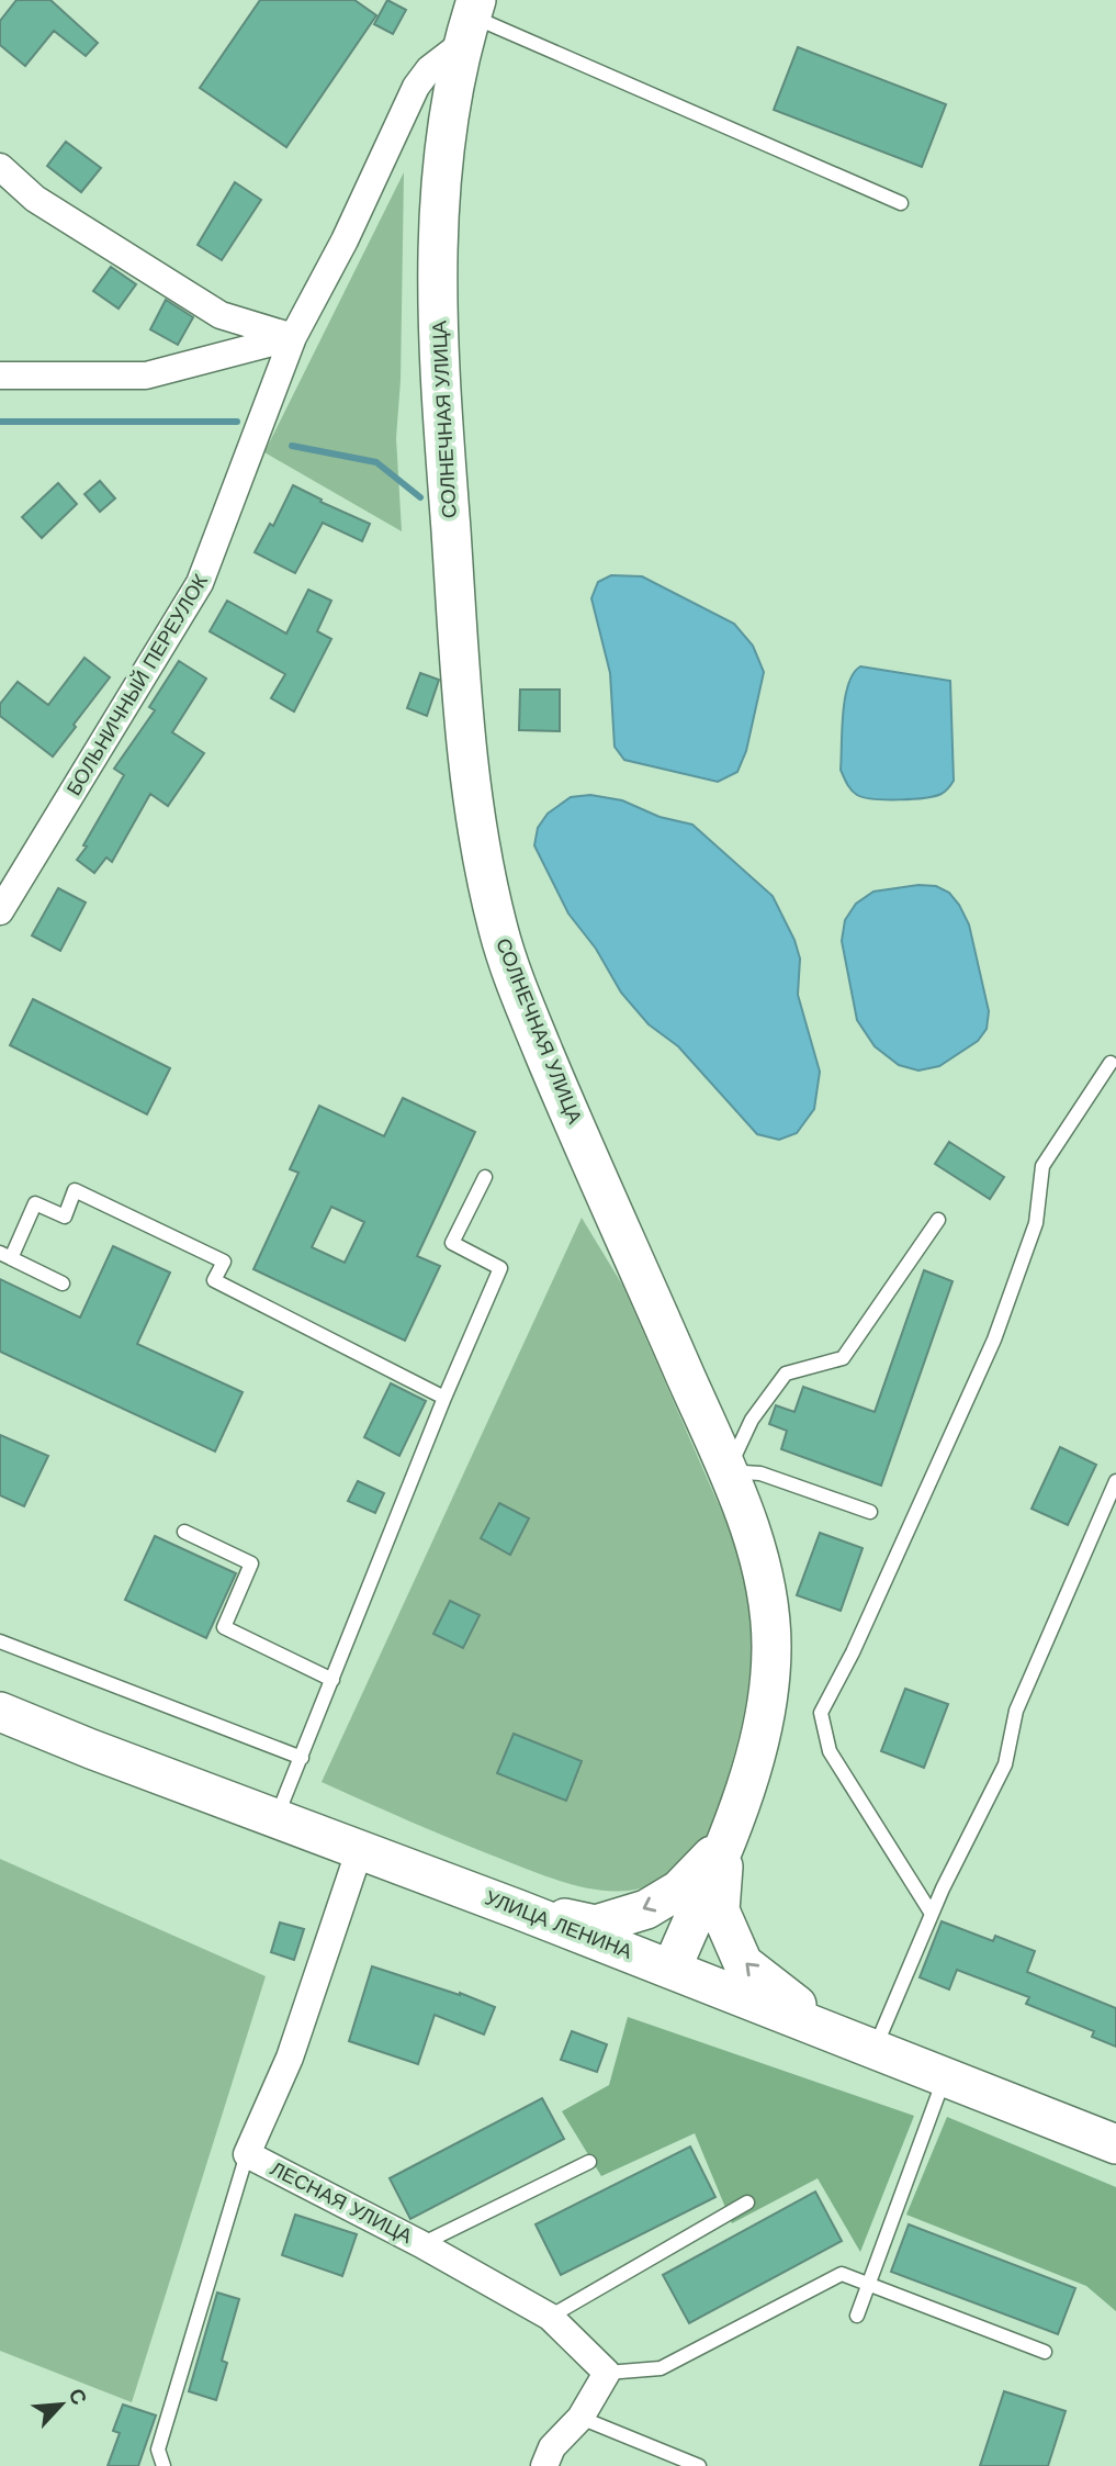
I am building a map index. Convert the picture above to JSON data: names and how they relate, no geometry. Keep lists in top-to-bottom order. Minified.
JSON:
{"streets":{"street":["СОЛНЕЧНАЯ УЛИЦА","БОЛЬНИЧНЫЙ ПЕРЕУЛОК","УЛИЦА ЛЕНИНА","ЛЕСНАЯ УЛИЦА"]},"crossings":[["СОЛНЕЧНАЯ УЛИЦА","УЛИЦА ЛЕНИНА"],["УЛИЦА ЛЕНИНА","ЛЕСНАЯ УЛИЦА"]],"north":"top right"}
